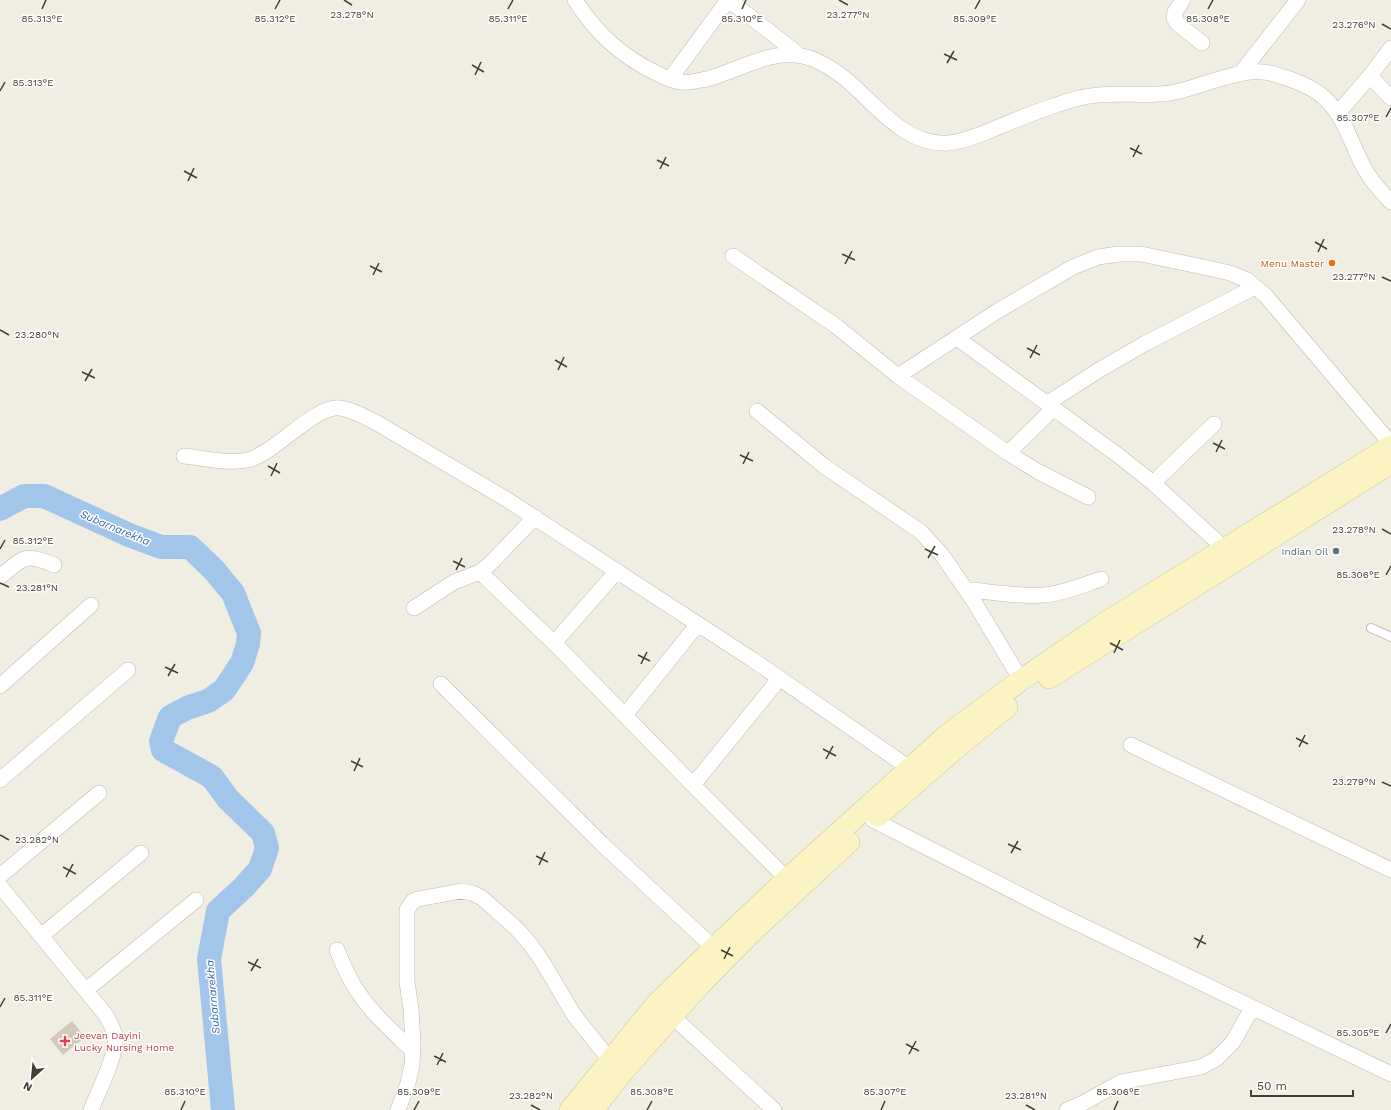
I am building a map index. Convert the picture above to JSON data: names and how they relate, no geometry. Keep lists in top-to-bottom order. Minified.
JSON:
{"water":["Subarnarekha"],"places":{"other":["Menu Master","Indian Oil"],"health":["Jeevan Dayini Lucky Nursing Home"]},"scale_bar":"50 m","north":"bottom left","coordinates":["23.278°N","23.277°N","85.313°E","85.312°E","85.311°E","85.310°E","85.309°E","85.308°E","23.276°N","85.307°E","23.280°N","85.306°E","23.281°N","23.279°N","23.282°N","85.305°E"]}
